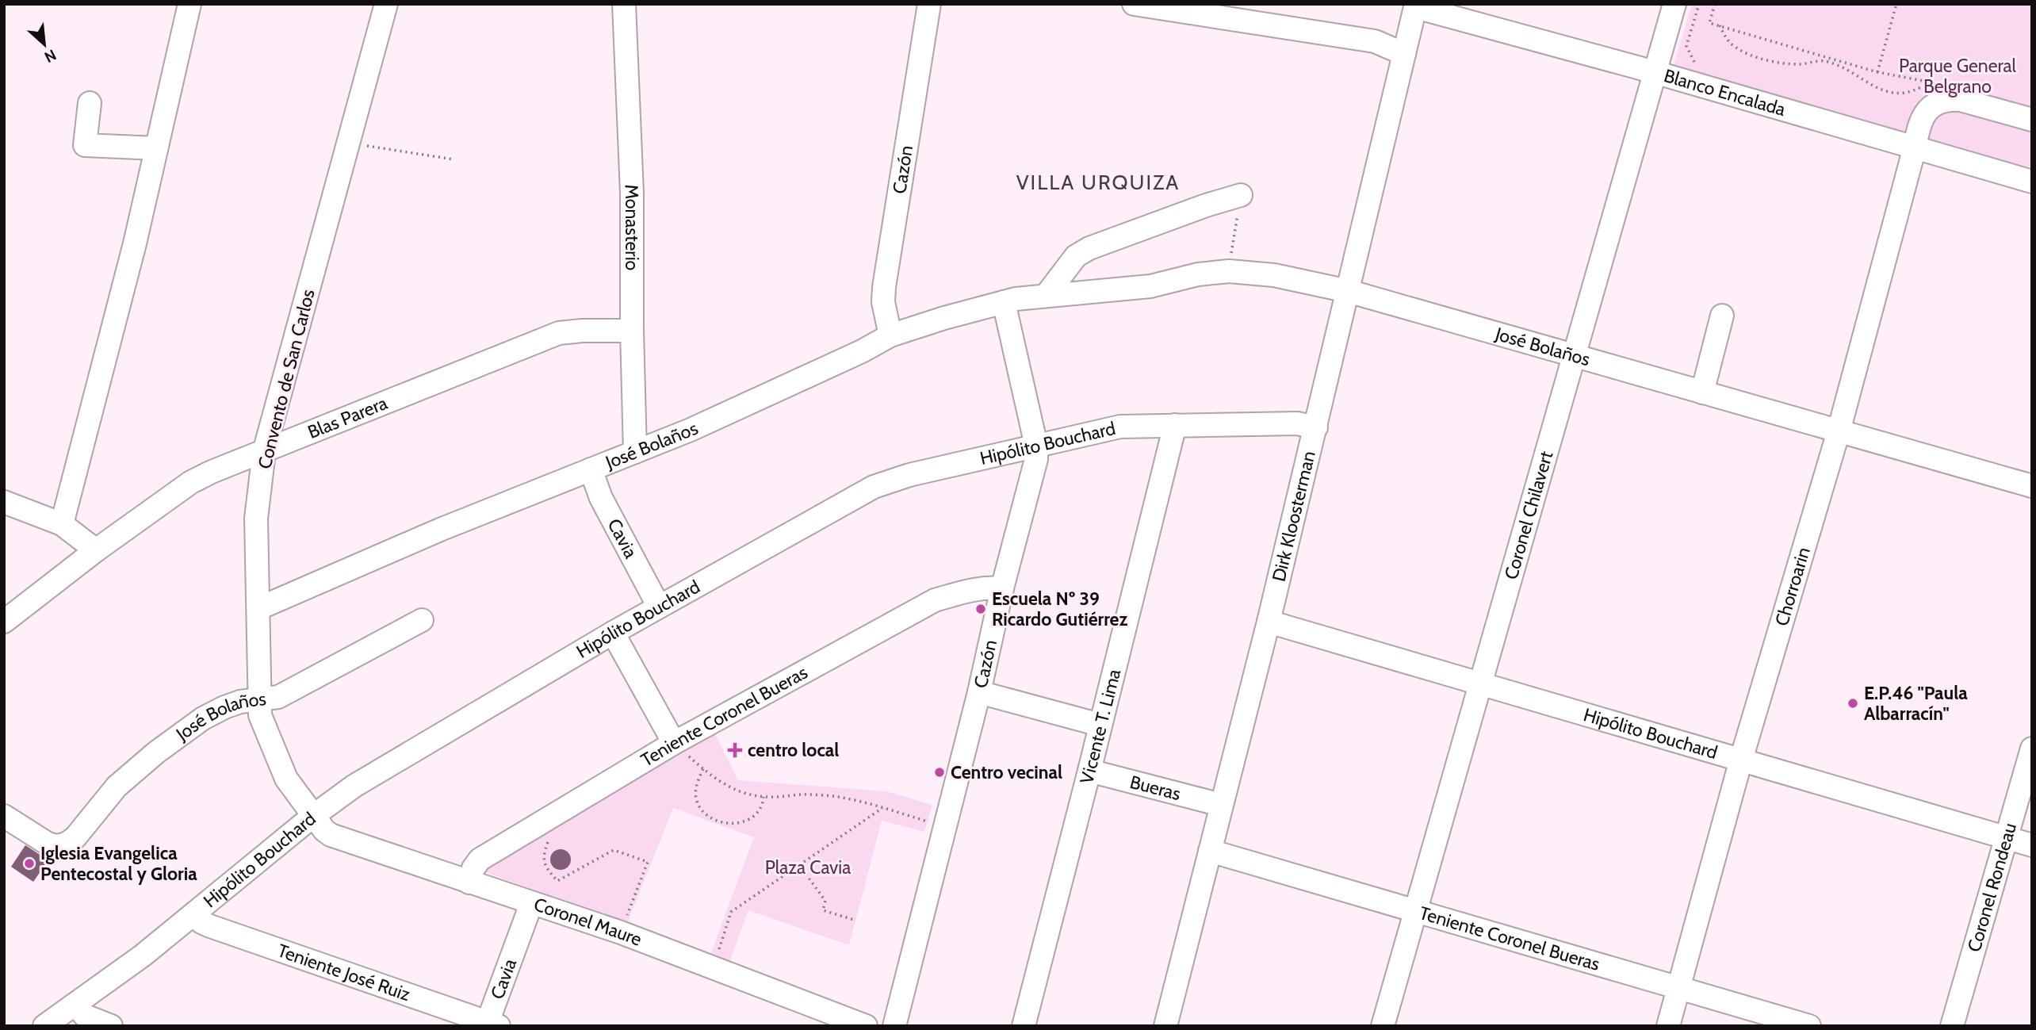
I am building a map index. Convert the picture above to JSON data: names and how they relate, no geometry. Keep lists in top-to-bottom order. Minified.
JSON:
{"streets":{"street":["Blanco Encalada","Cazón","Monasterio","José Bolaños","Convento de San Carlos","Blas Parera","Hipólito Bouchard","Dirk Kloosterman","Coronel Chilavert","Cavia","Chorroarin","Teniente Coronel Bueras","Vicente T. Lima","Bueras","Coronel Rondeau","Coronel Maure","Teniente José Ruiz"]},"crossings":[["Blanco Encalada","Dirk Kloosterman"],["Blanco Encalada","Coronel Chilavert"],["Blanco Encalada","Chorroarin"],["Cazón","José Bolaños"],["Cazón","Hipólito Bouchard"],["Cazón","Teniente Coronel Bueras"],["Monasterio","José Bolaños"],["Monasterio","Blas Parera"],["José Bolaños","Convento de San Carlos"],["José Bolaños","Dirk Kloosterman"],["José Bolaños","Coronel Chilavert"],["José Bolaños","Cavia"],["José Bolaños","Chorroarin"],["Convento de San Carlos","Blas Parera"],["Convento de San Carlos","Hipólito Bouchard"],["Convento de San Carlos","Coronel Maure"],["Hipólito Bouchard","Dirk Kloosterman"],["Hipólito Bouchard","Coronel Chilavert"],["Hipólito Bouchard","Cavia"],["Hipólito Bouchard","Chorroarin"],["Hipólito Bouchard","Vicente T. Lima"],["Hipólito Bouchard","Coronel Rondeau"],["Hipólito Bouchard","Coronel Maure"],["Hipólito Bouchard","Teniente José Ruiz"],["Dirk Kloosterman","Teniente Coronel Bueras"],["Dirk Kloosterman","Bueras"],["Coronel Chilavert","Teniente Coronel Bueras"],["Cavia","Coronel Maure"],["Cavia","Teniente José Ruiz"],["Chorroarin","Teniente Coronel Bueras"],["Teniente Coronel Bueras","Coronel Maure"],["Vicente T. Lima","Bueras"]],"districts":["VILLA URQUIZA"],"parks":["Parque General Belgrano","Plaza Cavia"],"places":{"other":["Escuela Nº 39 Ricardo Gutiérrez","E.P.46 \"Paula Albarracín\"","Centro vecinal","Iglesia Evangelica Pentecostal y Gloria"],"health":["centro local"]},"north":"bottom right"}
